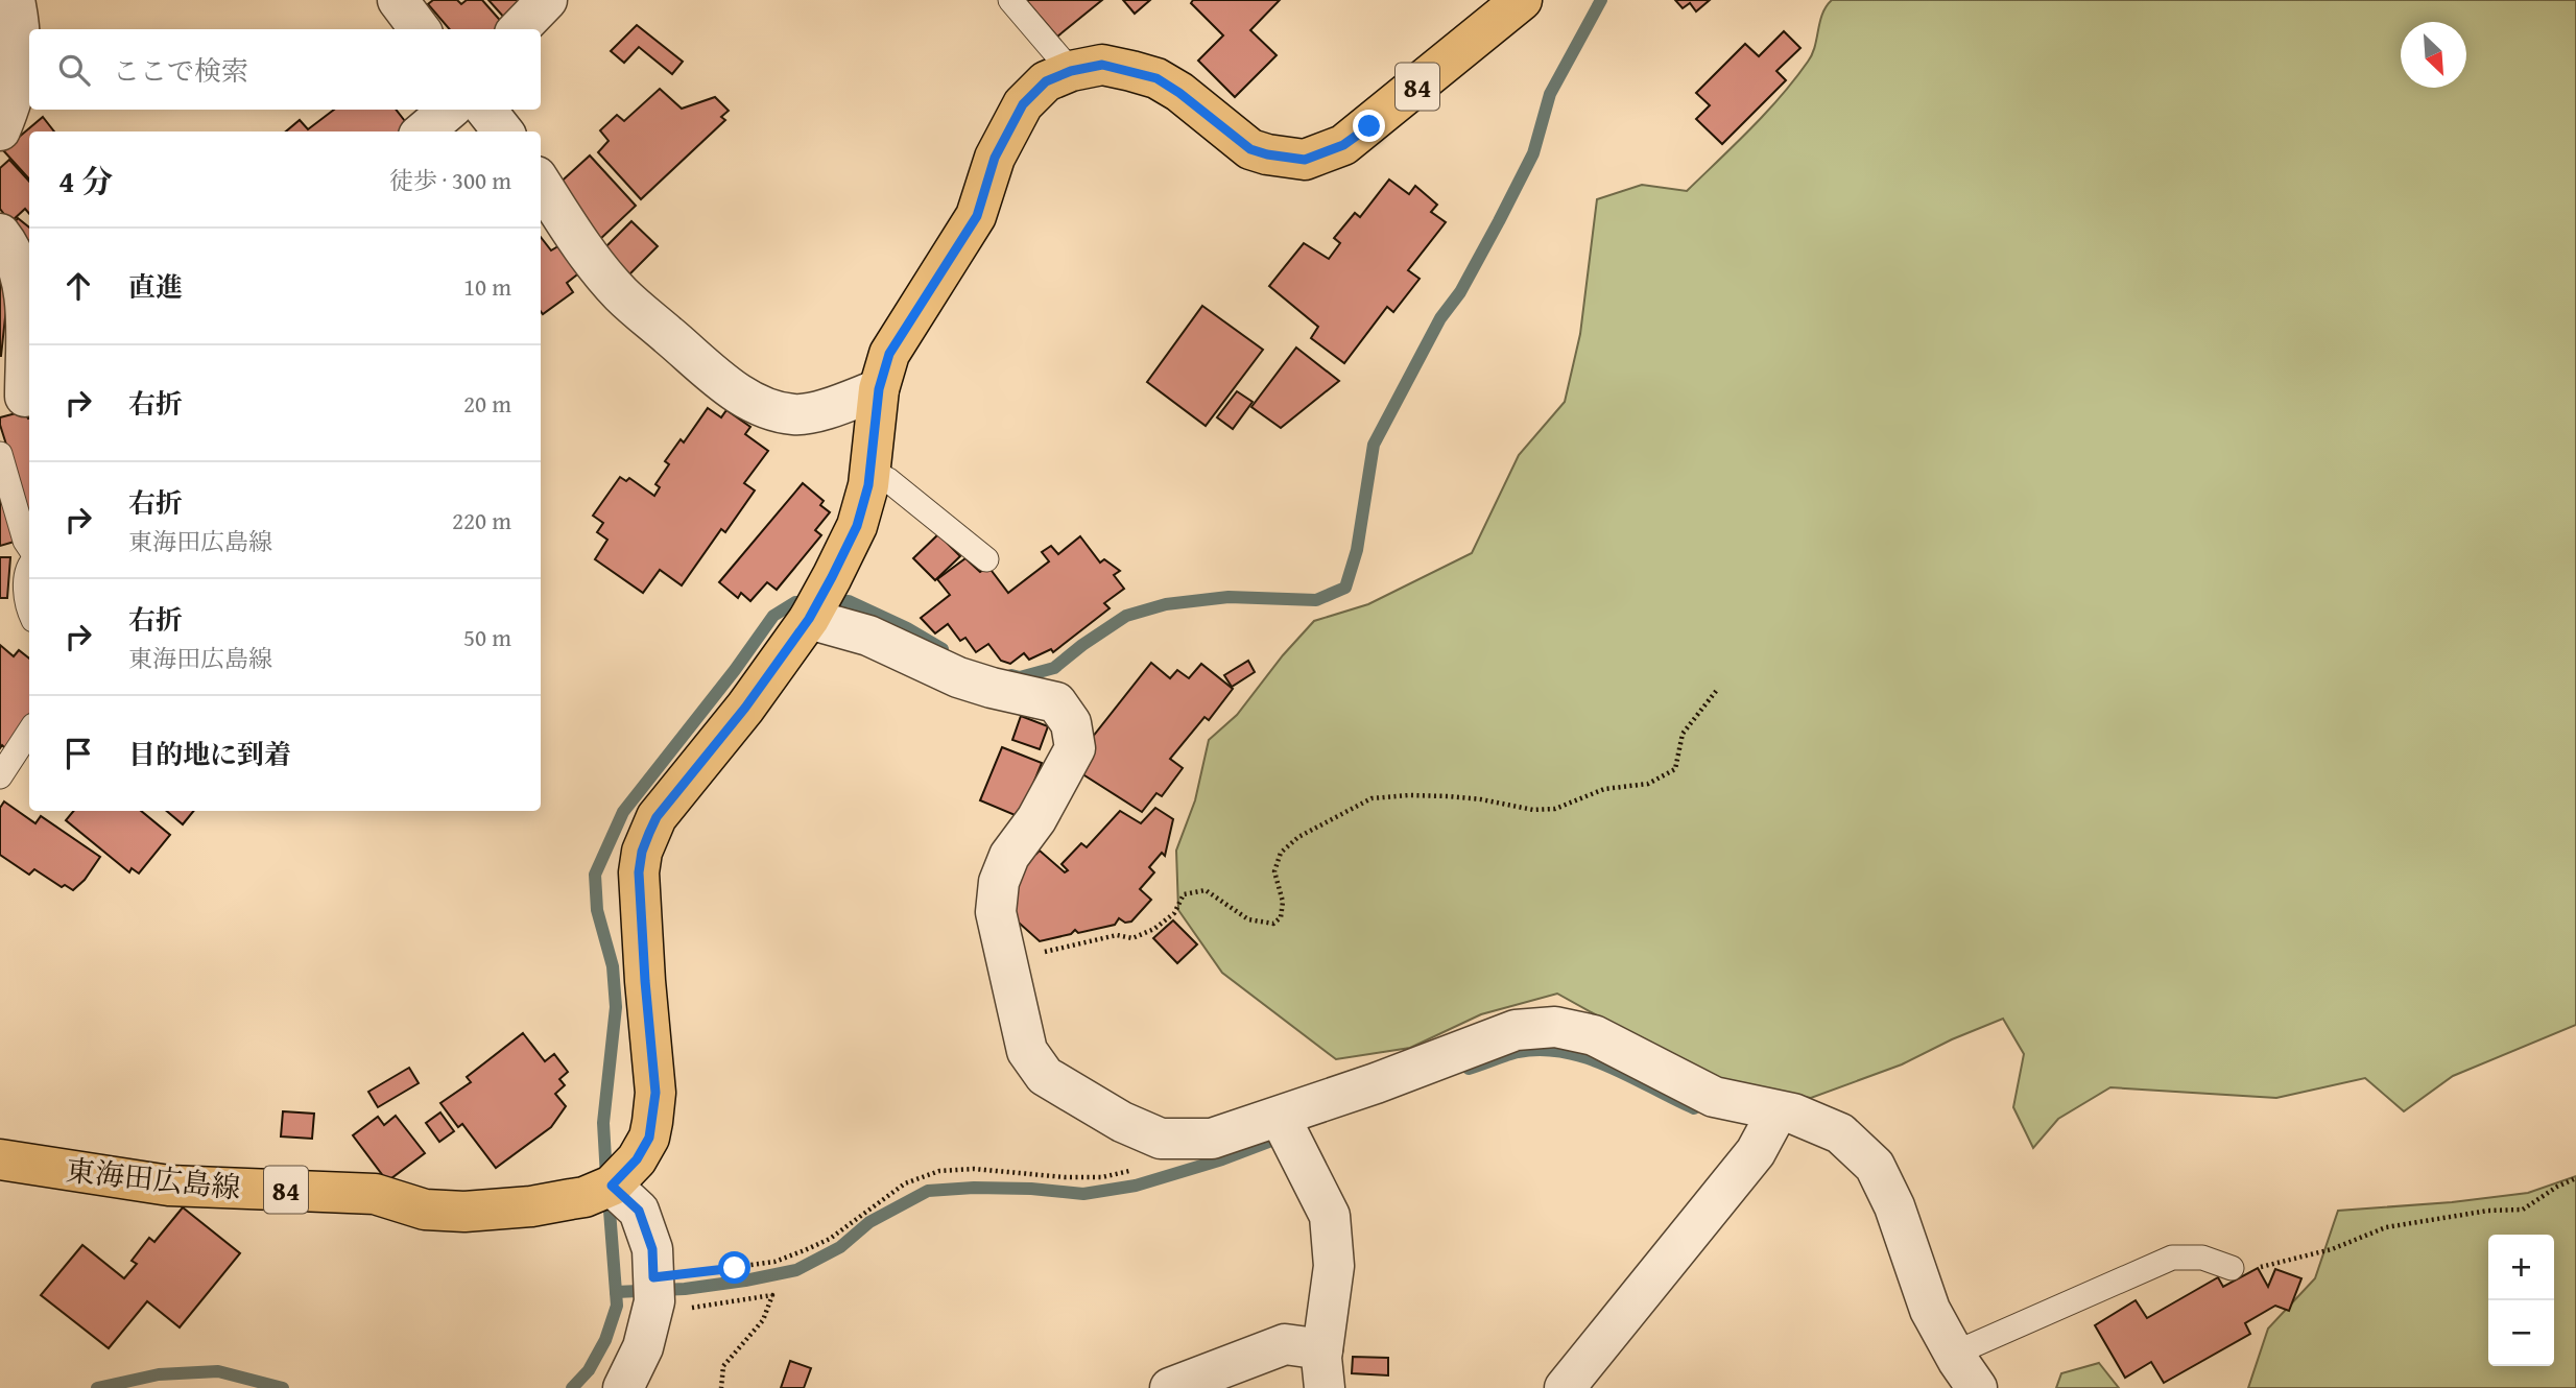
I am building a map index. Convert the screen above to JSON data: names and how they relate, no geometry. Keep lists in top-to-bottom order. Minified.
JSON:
{"streets":{"main road":["84","東海田広島線"]},"north":"bottom right","page":{"search":"ここで検索","heading":["4 分","徒歩 · 300 m"],"list":[["直進","10 m"],["右折","20 m"],["右折","東海田広島線","220 m"],["右折","東海田広島線","50 m"],"目的地に到着"],"map_buttons":["+","−"]}}
